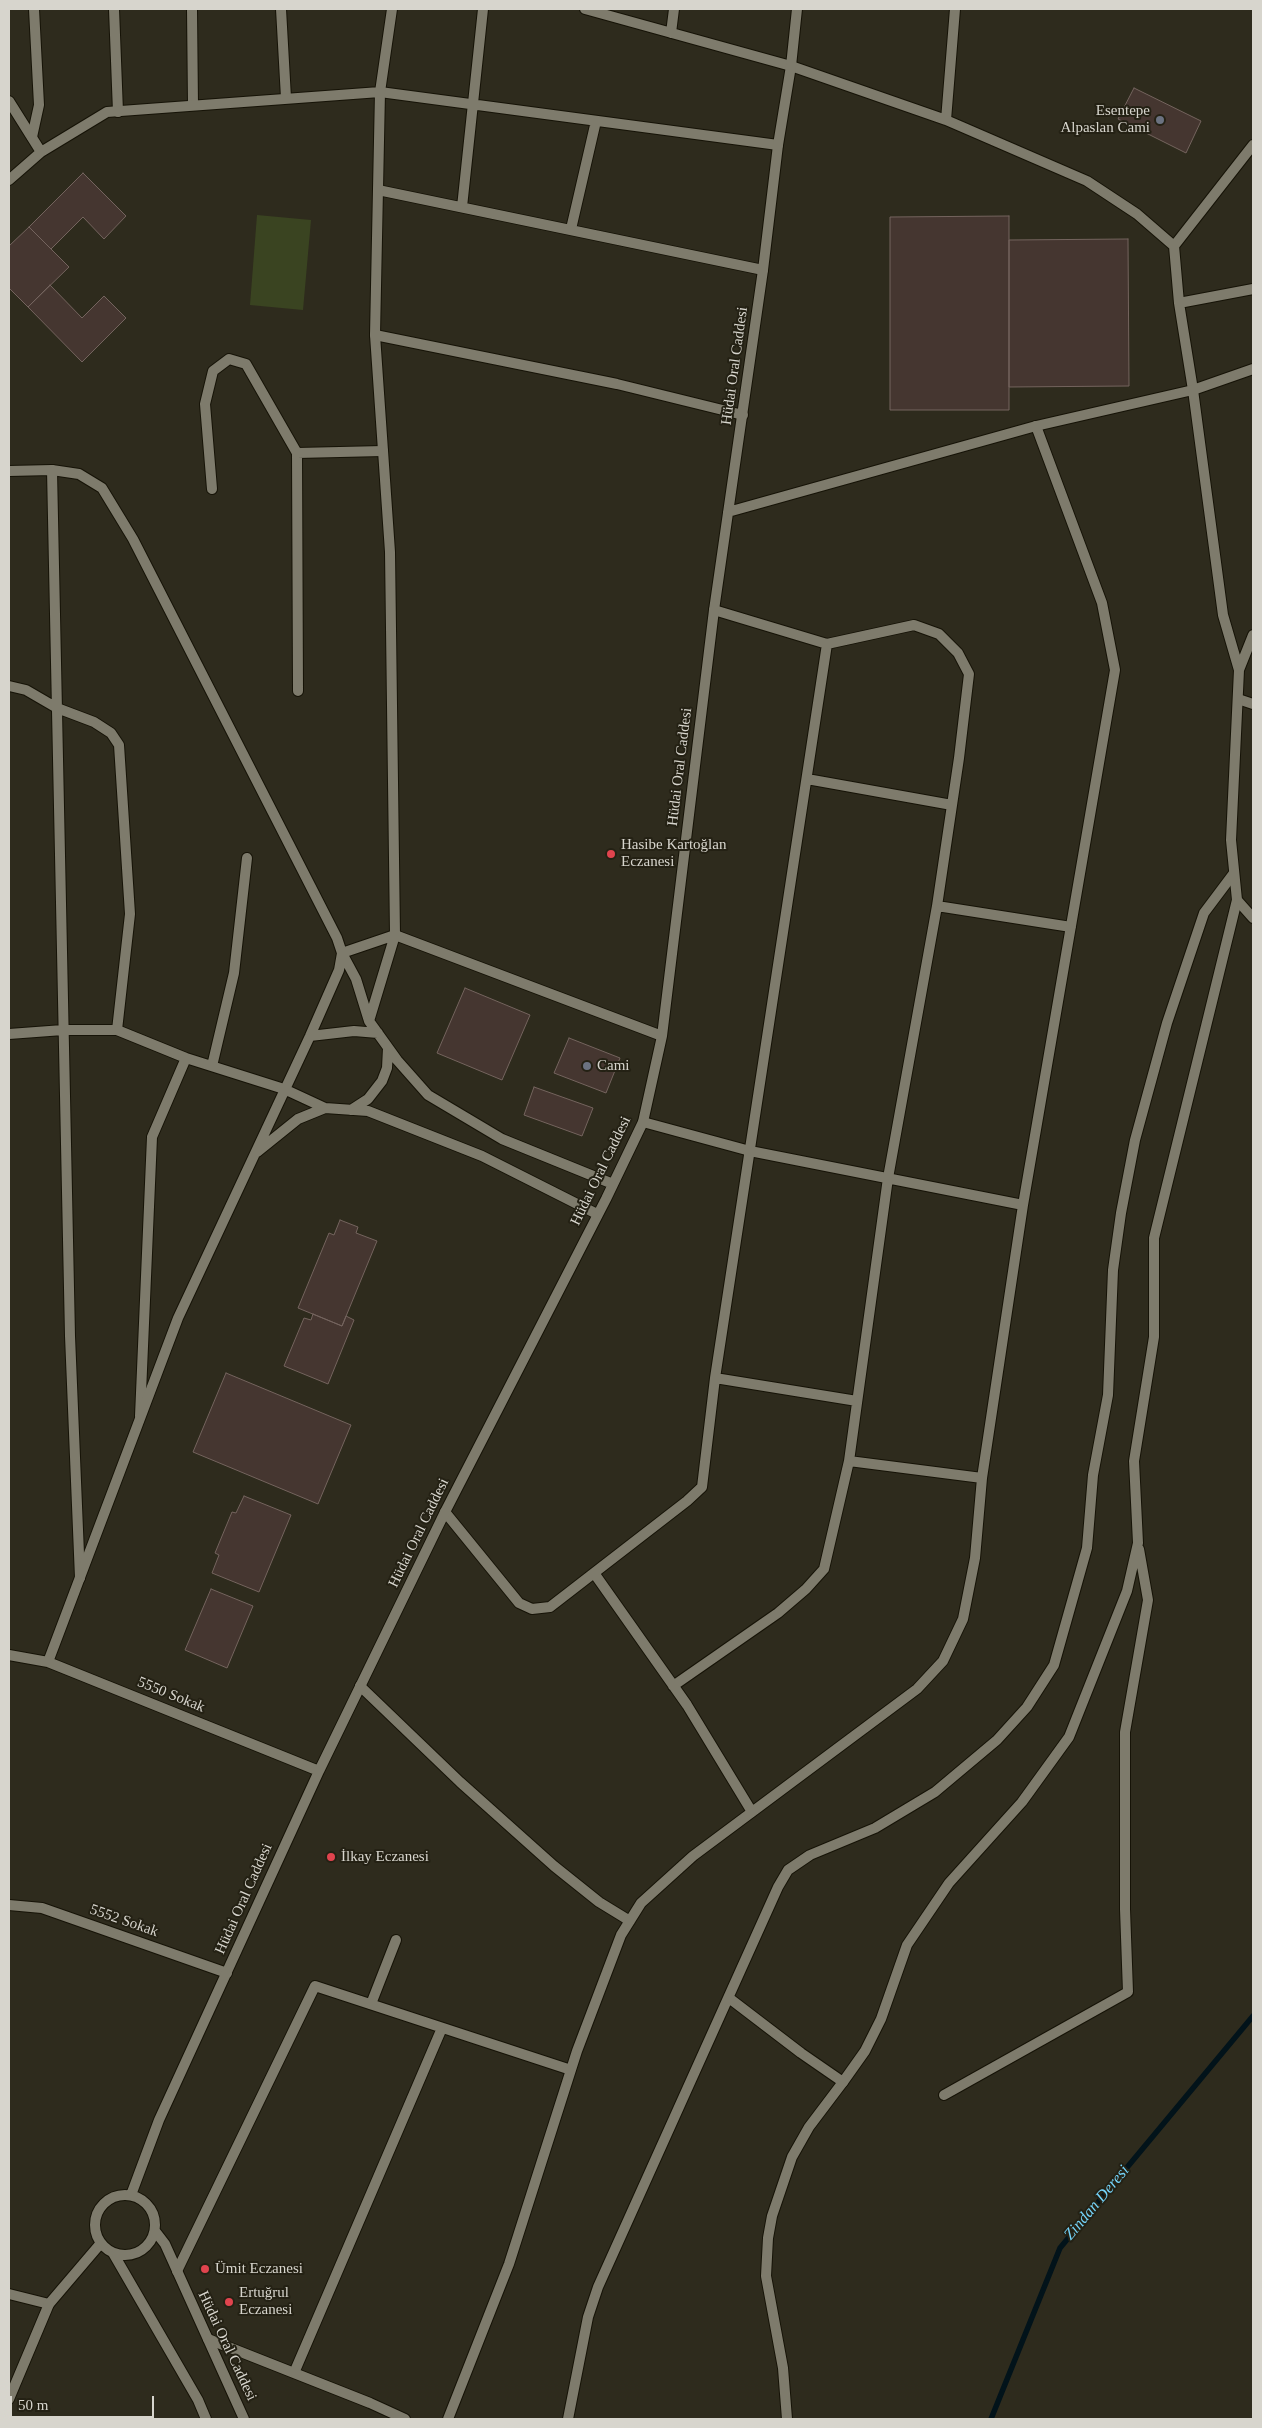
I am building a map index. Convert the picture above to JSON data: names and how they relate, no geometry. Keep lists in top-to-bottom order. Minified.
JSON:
{"streets":{"street":["Hüdai Oral Caddesi","5550 Sokak","5552 Sokak"]},"crossings":[["Hüdai Oral Caddesi","5550 Sokak"],["Hüdai Oral Caddesi","5552 Sokak"]],"water":["Zindan Deresi"],"places":["Esentepe Alpaslan Cami","Hasibe Kartoğlan Eczanesi","Cami","İlkay Eczanesi","Ümit Eczanesi","Ertuğrul Eczanesi"],"scale_bar":"50 m"}
